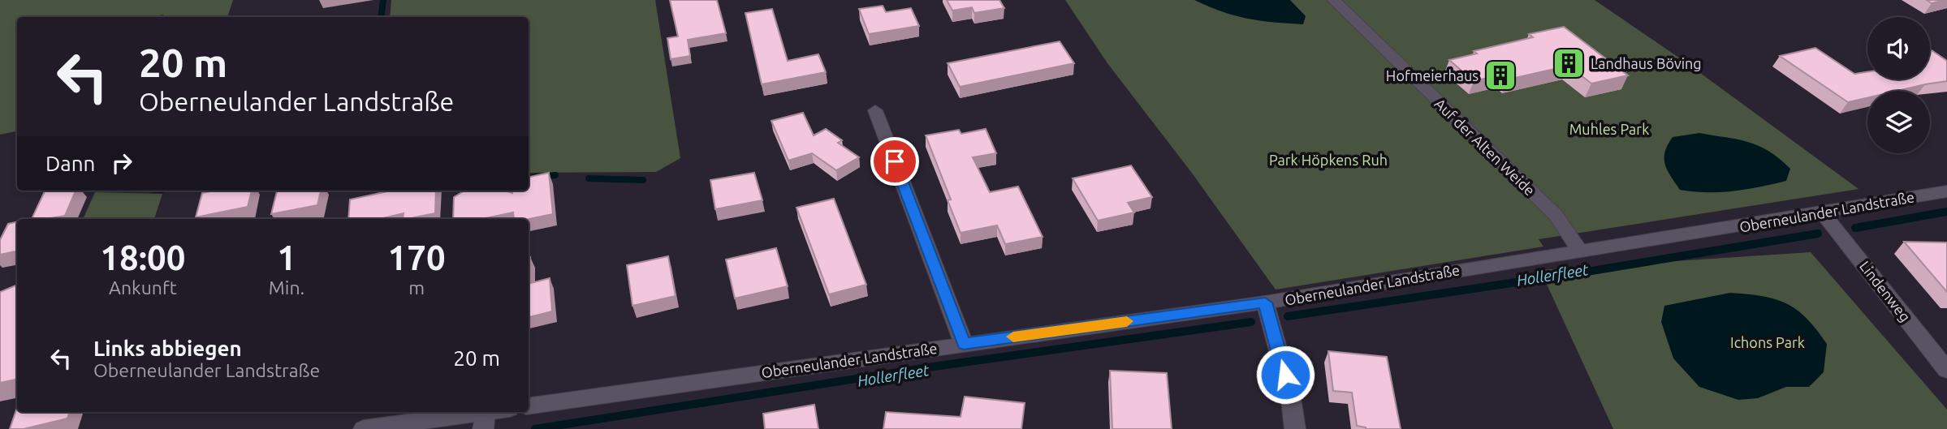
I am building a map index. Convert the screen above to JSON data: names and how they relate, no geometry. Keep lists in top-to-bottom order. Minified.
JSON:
{"streets":{"street":["Auf der Alten Weide","Oberneulander Landstraße","Lindenweg"]},"crossings":[["Auf der Alten Weide","Oberneulander Landstraße"],["Oberneulander Landstraße","Lindenweg"]],"water":["Hollerfleet"],"parks":["Muhles Park","Park Höpkens Ruh","Ichons Park"],"places":{"building":["Landhaus Böving","Hofmeierhaus"]},"page":{"turn":["20 m","Oberneulander Landstraße"],"then":"Dann","eta":["18:00","Ankunft","1","Min.","170","m"],"list":[{"name":"Links abbiegen","note":"Oberneulander Landstraße","value":"20 m"}]}}
